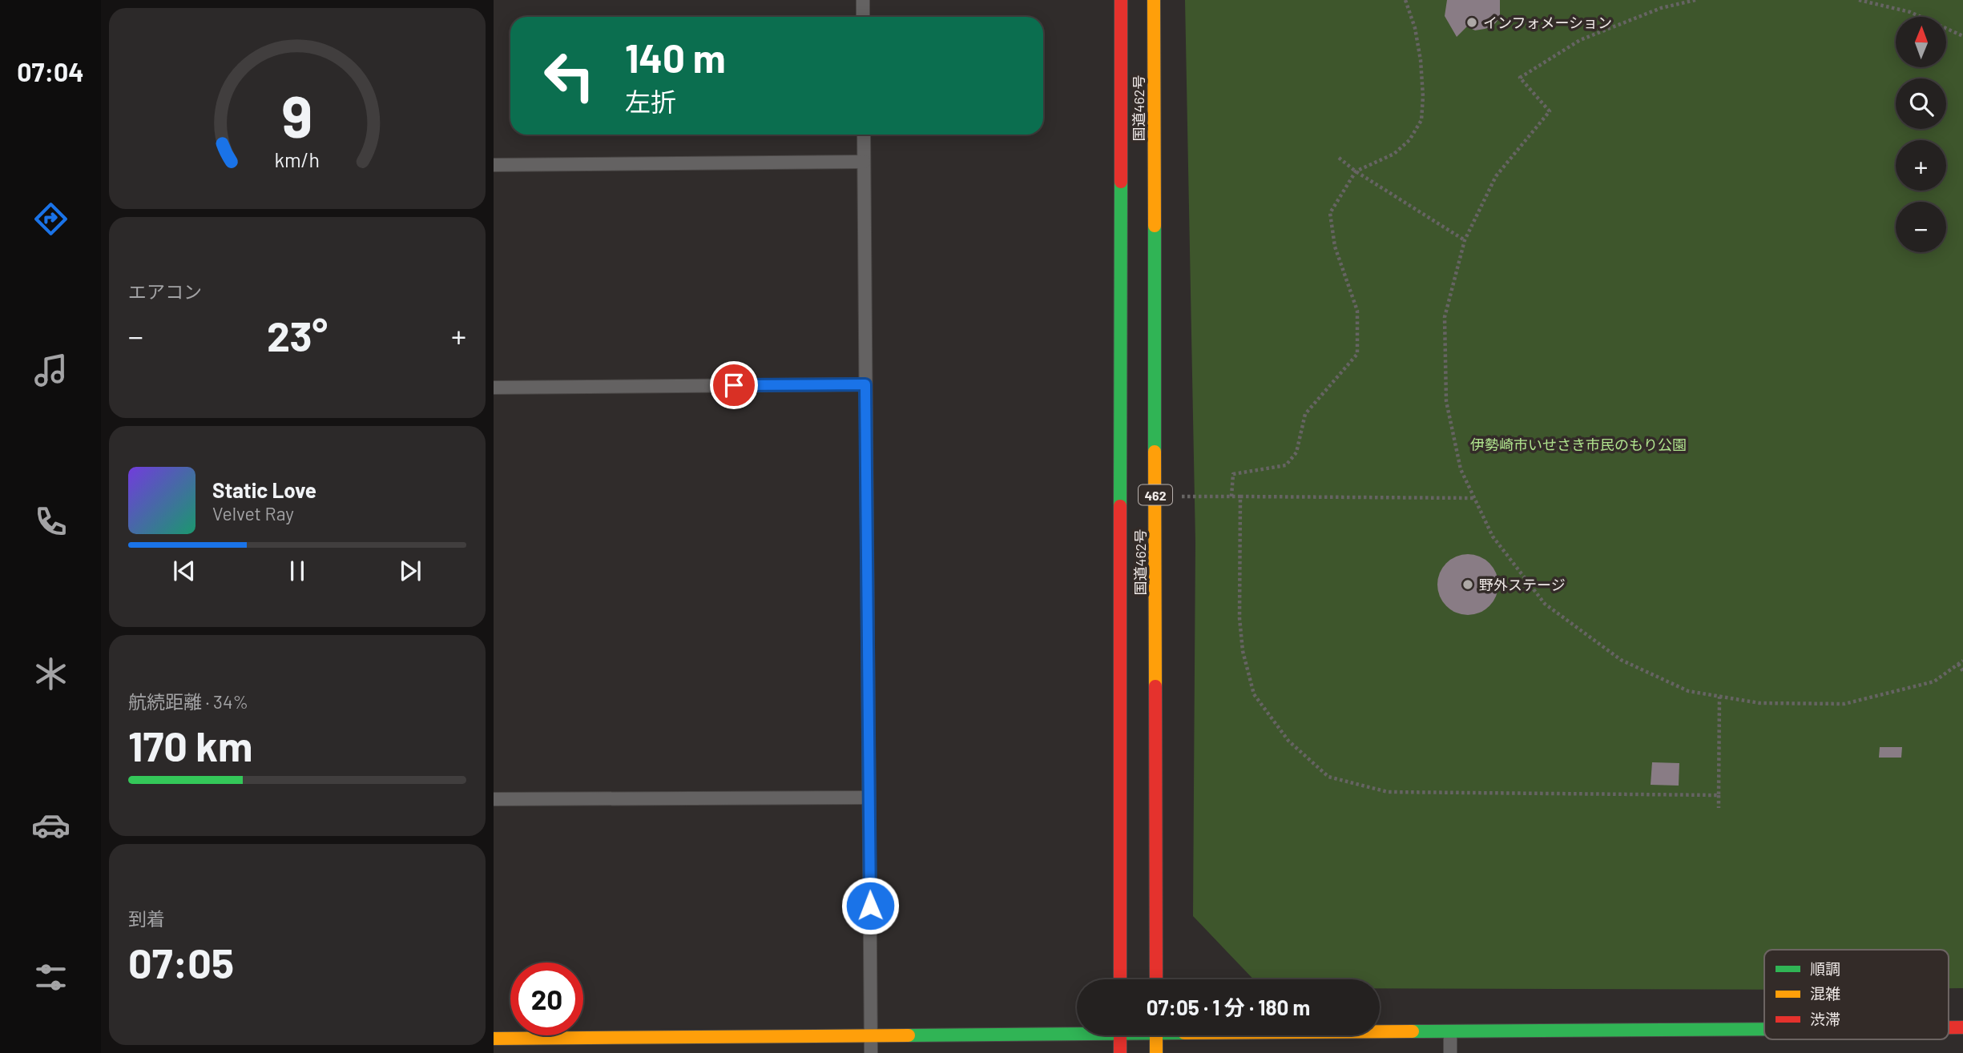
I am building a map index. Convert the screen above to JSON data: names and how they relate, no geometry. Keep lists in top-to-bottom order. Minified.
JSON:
{"streets":{"main road":["国道462号","462"]},"parks":["伊勢崎市いせさき市民のもり公園"],"places":["インフォメーション","野外ステージ"],"legend":["順調","混雑","渋滞"],"north":"top","page":{"tabs":"07:04","map_buttons":["+","−"],"turn":["140 m","左折"],"tile":["エアコン",["航続距離 · 34%","170 km"],["到着","07:05"]],"heat":["−","23°","+"],"song":["Static Love","Velvet Ray"],"limit":"20","trip":"07:05 · 1 分 · 180 m","gauge":["9","km/h"]}}
